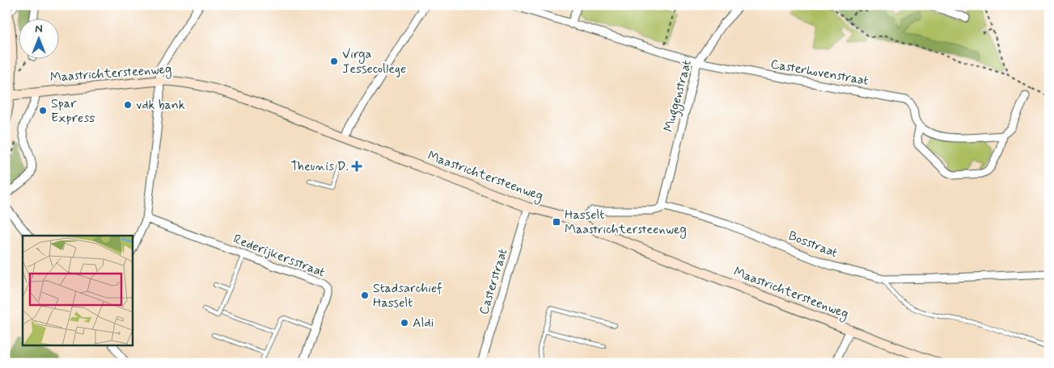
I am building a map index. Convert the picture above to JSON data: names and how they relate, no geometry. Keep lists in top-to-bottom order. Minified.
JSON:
{"streets":{"main road":["Maastrichtersteenweg"],"street":["Casterhovenstraat","Muggenstraat","Bosstraat","Rederijkersstraat","Casterstraat"]},"crossings":[["Casterhovenstraat","Muggenstraat"],["Maastrichtersteenweg","Casterstraat"],["Muggenstraat","Bosstraat"]],"places":{"other":["Virga Jessecollege","vdk bank","Spar Express","Stadsarchief Hasselt","Aldi"],"health":["Theunis D."],"transit":["Hasselt Maastrichtersteenweg"]},"north":"top"}
